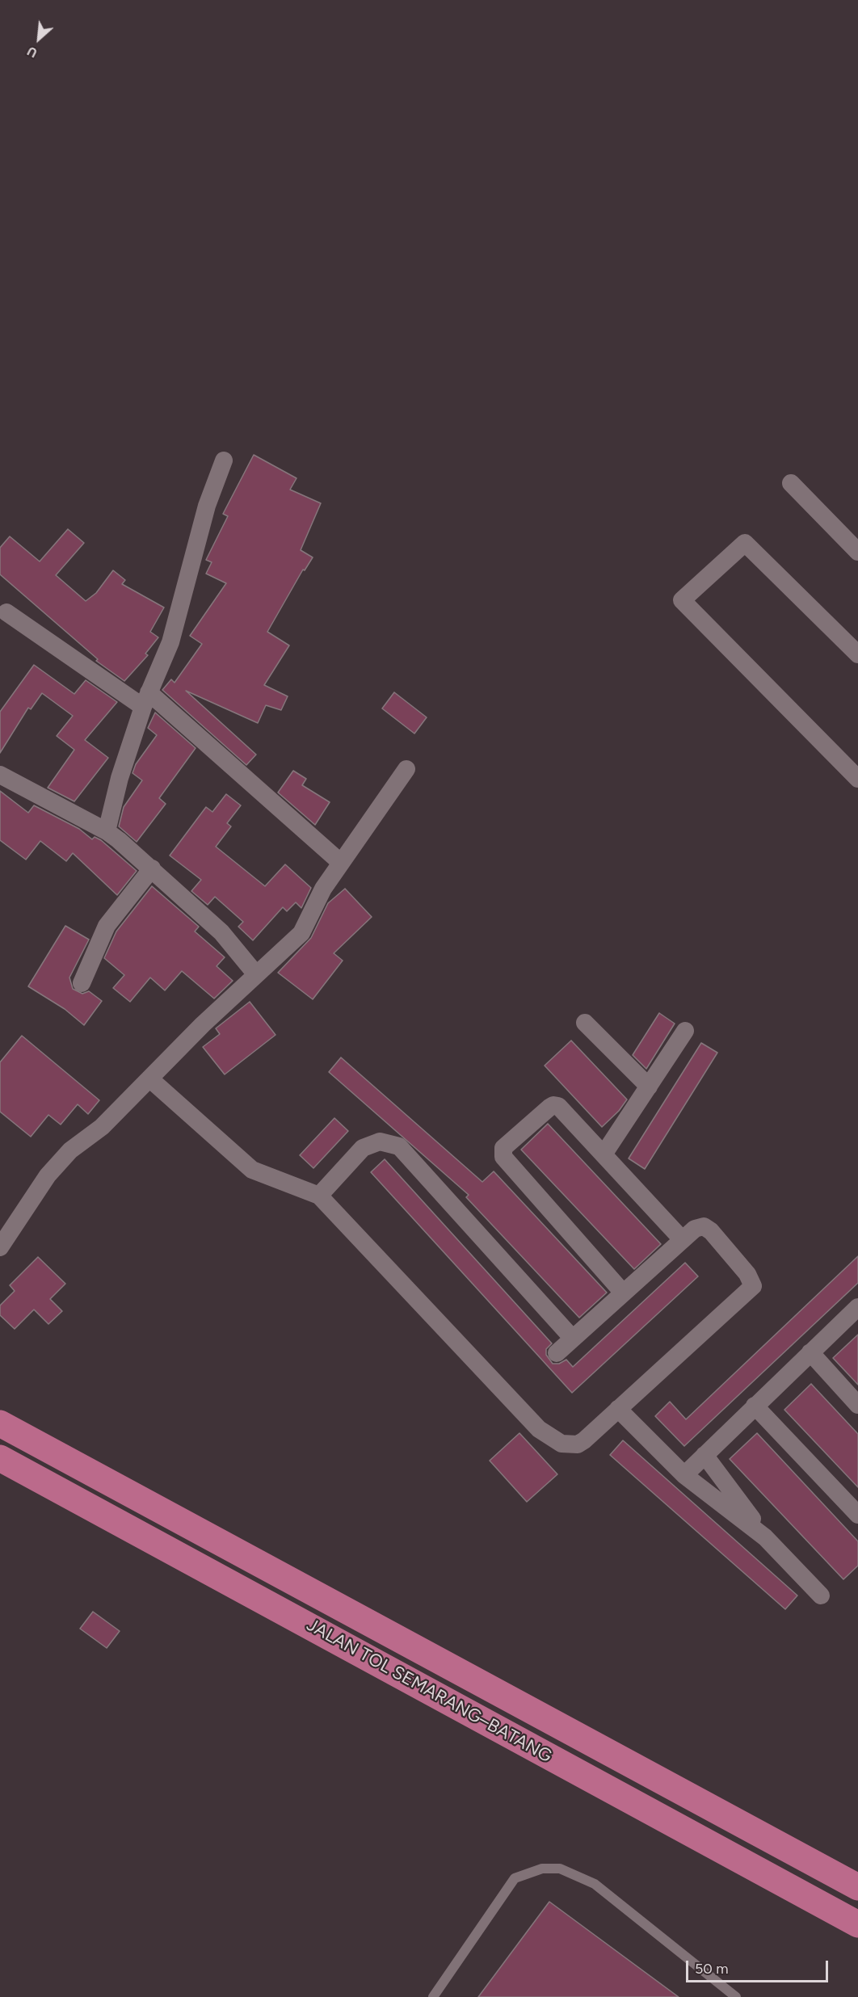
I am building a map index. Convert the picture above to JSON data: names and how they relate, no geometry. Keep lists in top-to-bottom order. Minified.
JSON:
{"streets":{"highway":["JALAN TOL SEMARANG–BATANG"]},"scale_bar":"50 m","north":"bottom left"}
